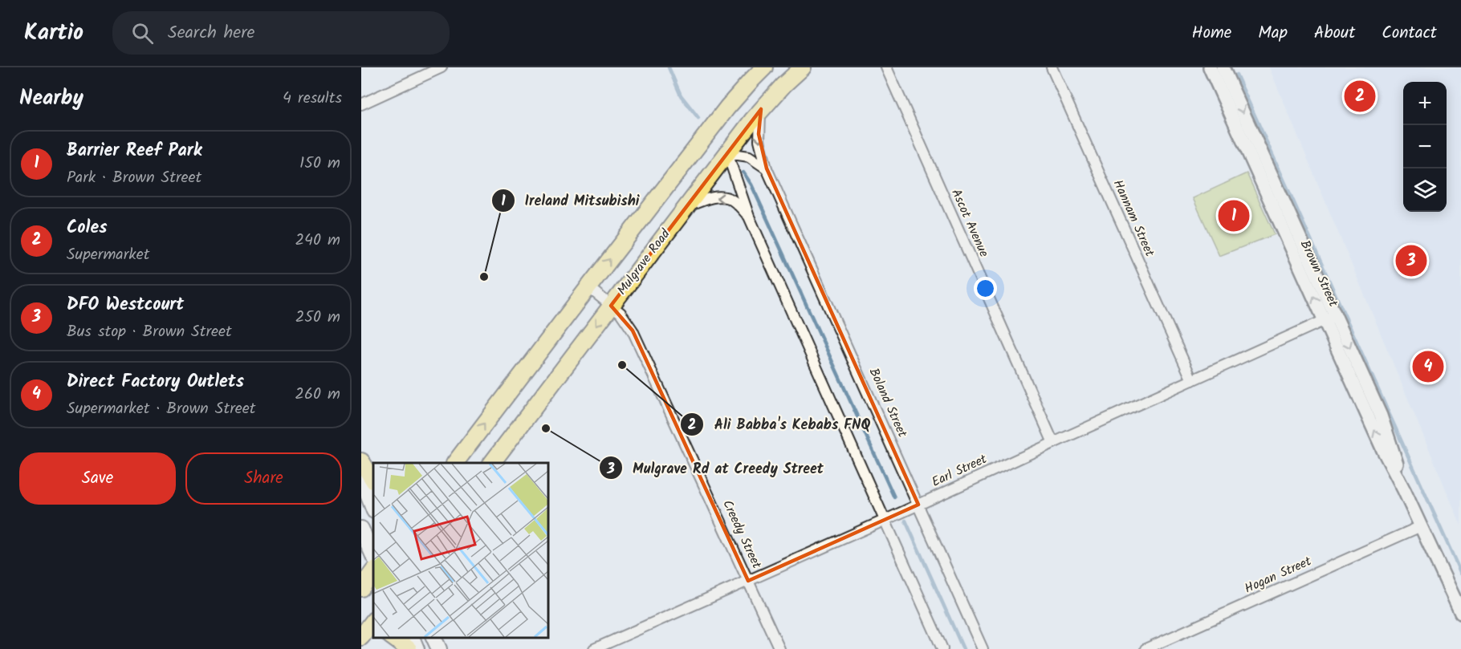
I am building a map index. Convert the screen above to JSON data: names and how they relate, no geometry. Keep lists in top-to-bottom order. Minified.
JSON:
{"streets":{"main road":["Mulgrave Road"],"street":["Hannam Street","Ascot Avenue","Brown Street","Boland Street","Earl Street","Creedy Street","Hogan Street"]},"crossings":[["Hannam Street","Earl Street"],["Ascot Avenue","Earl Street"],["Mulgrave Road","Boland Street"],["Mulgrave Road","Creedy Street"],["Brown Street","Earl Street"],["Brown Street","Hogan Street"],["Boland Street","Earl Street"],["Earl Street","Creedy Street"]],"places":["Ireland Mitsubishi","Ali Babba's Kebabs FNQ","Mulgrave Rd at Creedy Street"],"page":{"header":"Kartio","search":"Search here","nav":["Home","Map","About","Contact"],"heading":["Nearby","4 results"],"pins":["2","1","3","4"],"map_buttons":["+","−"],"list":[{"mark":"1","name":"Barrier Reef Park","note":"Park · Brown Street","value":"150 m"},{"mark":"2","name":"Coles","note":"Supermarket","value":"240 m"},{"mark":"3","name":"DFO Westcourt","note":"Bus stop · Brown Street","value":"250 m"},{"mark":"4","name":"Direct Factory Outlets","note":"Supermarket · Brown Street","value":"260 m"}],"buttons":["Save","Share"]}}
